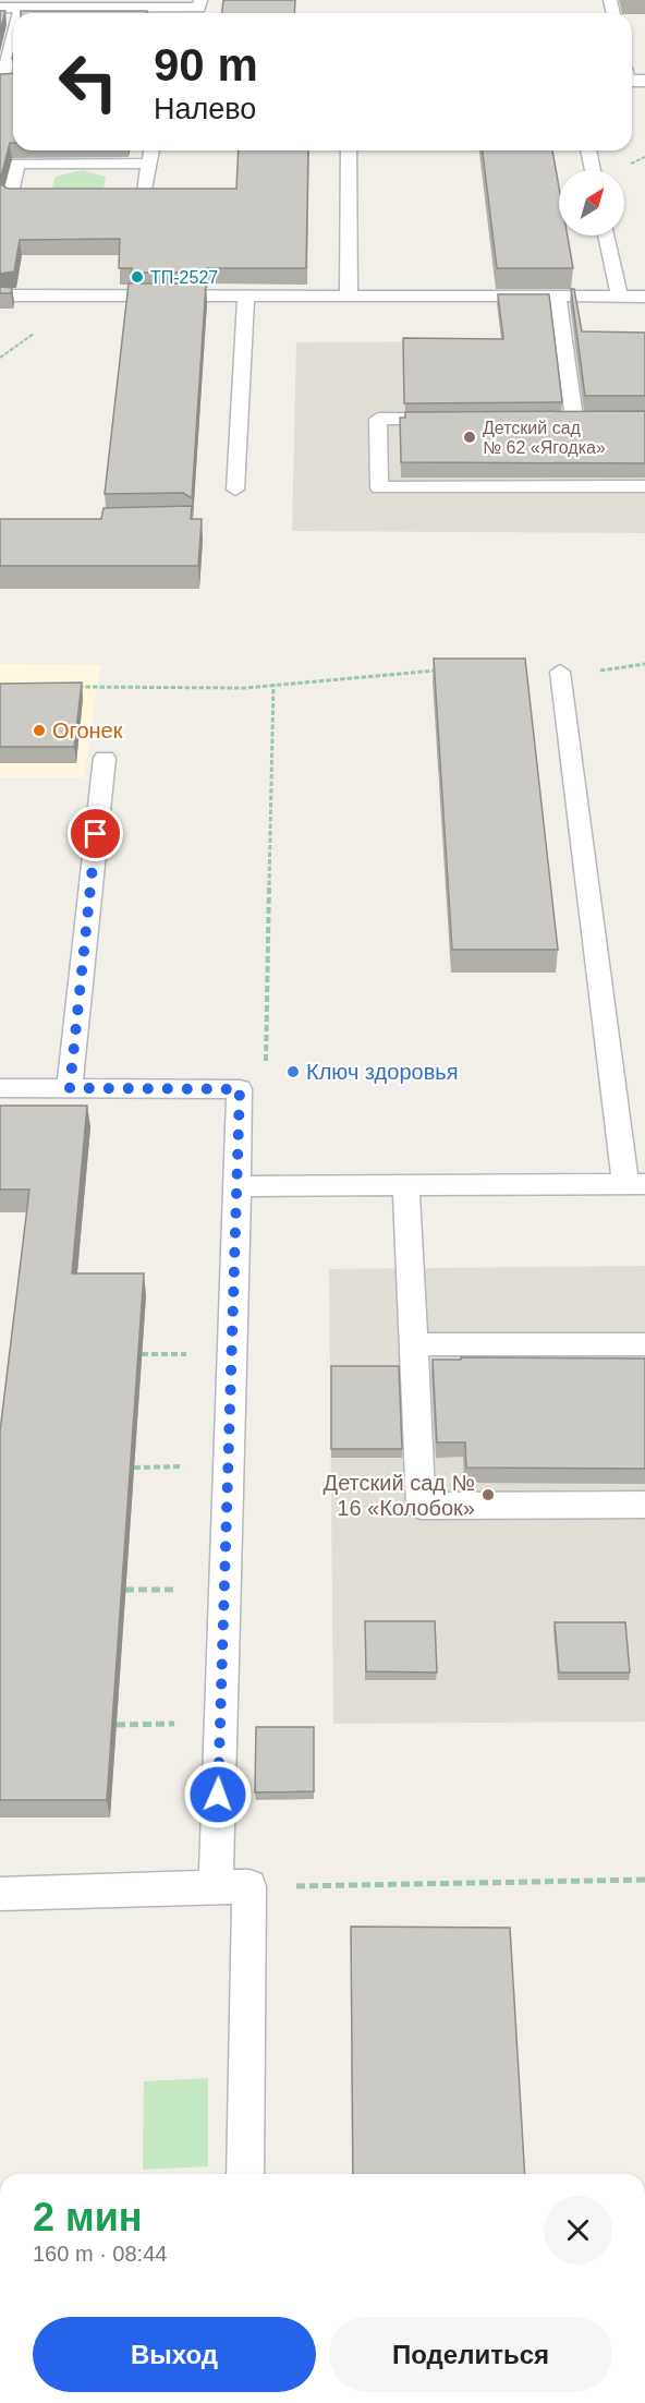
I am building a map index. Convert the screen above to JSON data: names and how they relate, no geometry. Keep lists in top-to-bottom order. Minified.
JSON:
{"places":["ТП-2527","Детский сад № 62 «Ягодка»","Огонек","Ключ здоровья","Детский сад № 16 «Колобок»"],"north":"top right","page":{"turn":["90 m","Налево"],"heading":["2 мин","160 m · 08:44"],"buttons":["Выход","Поделиться"]}}
